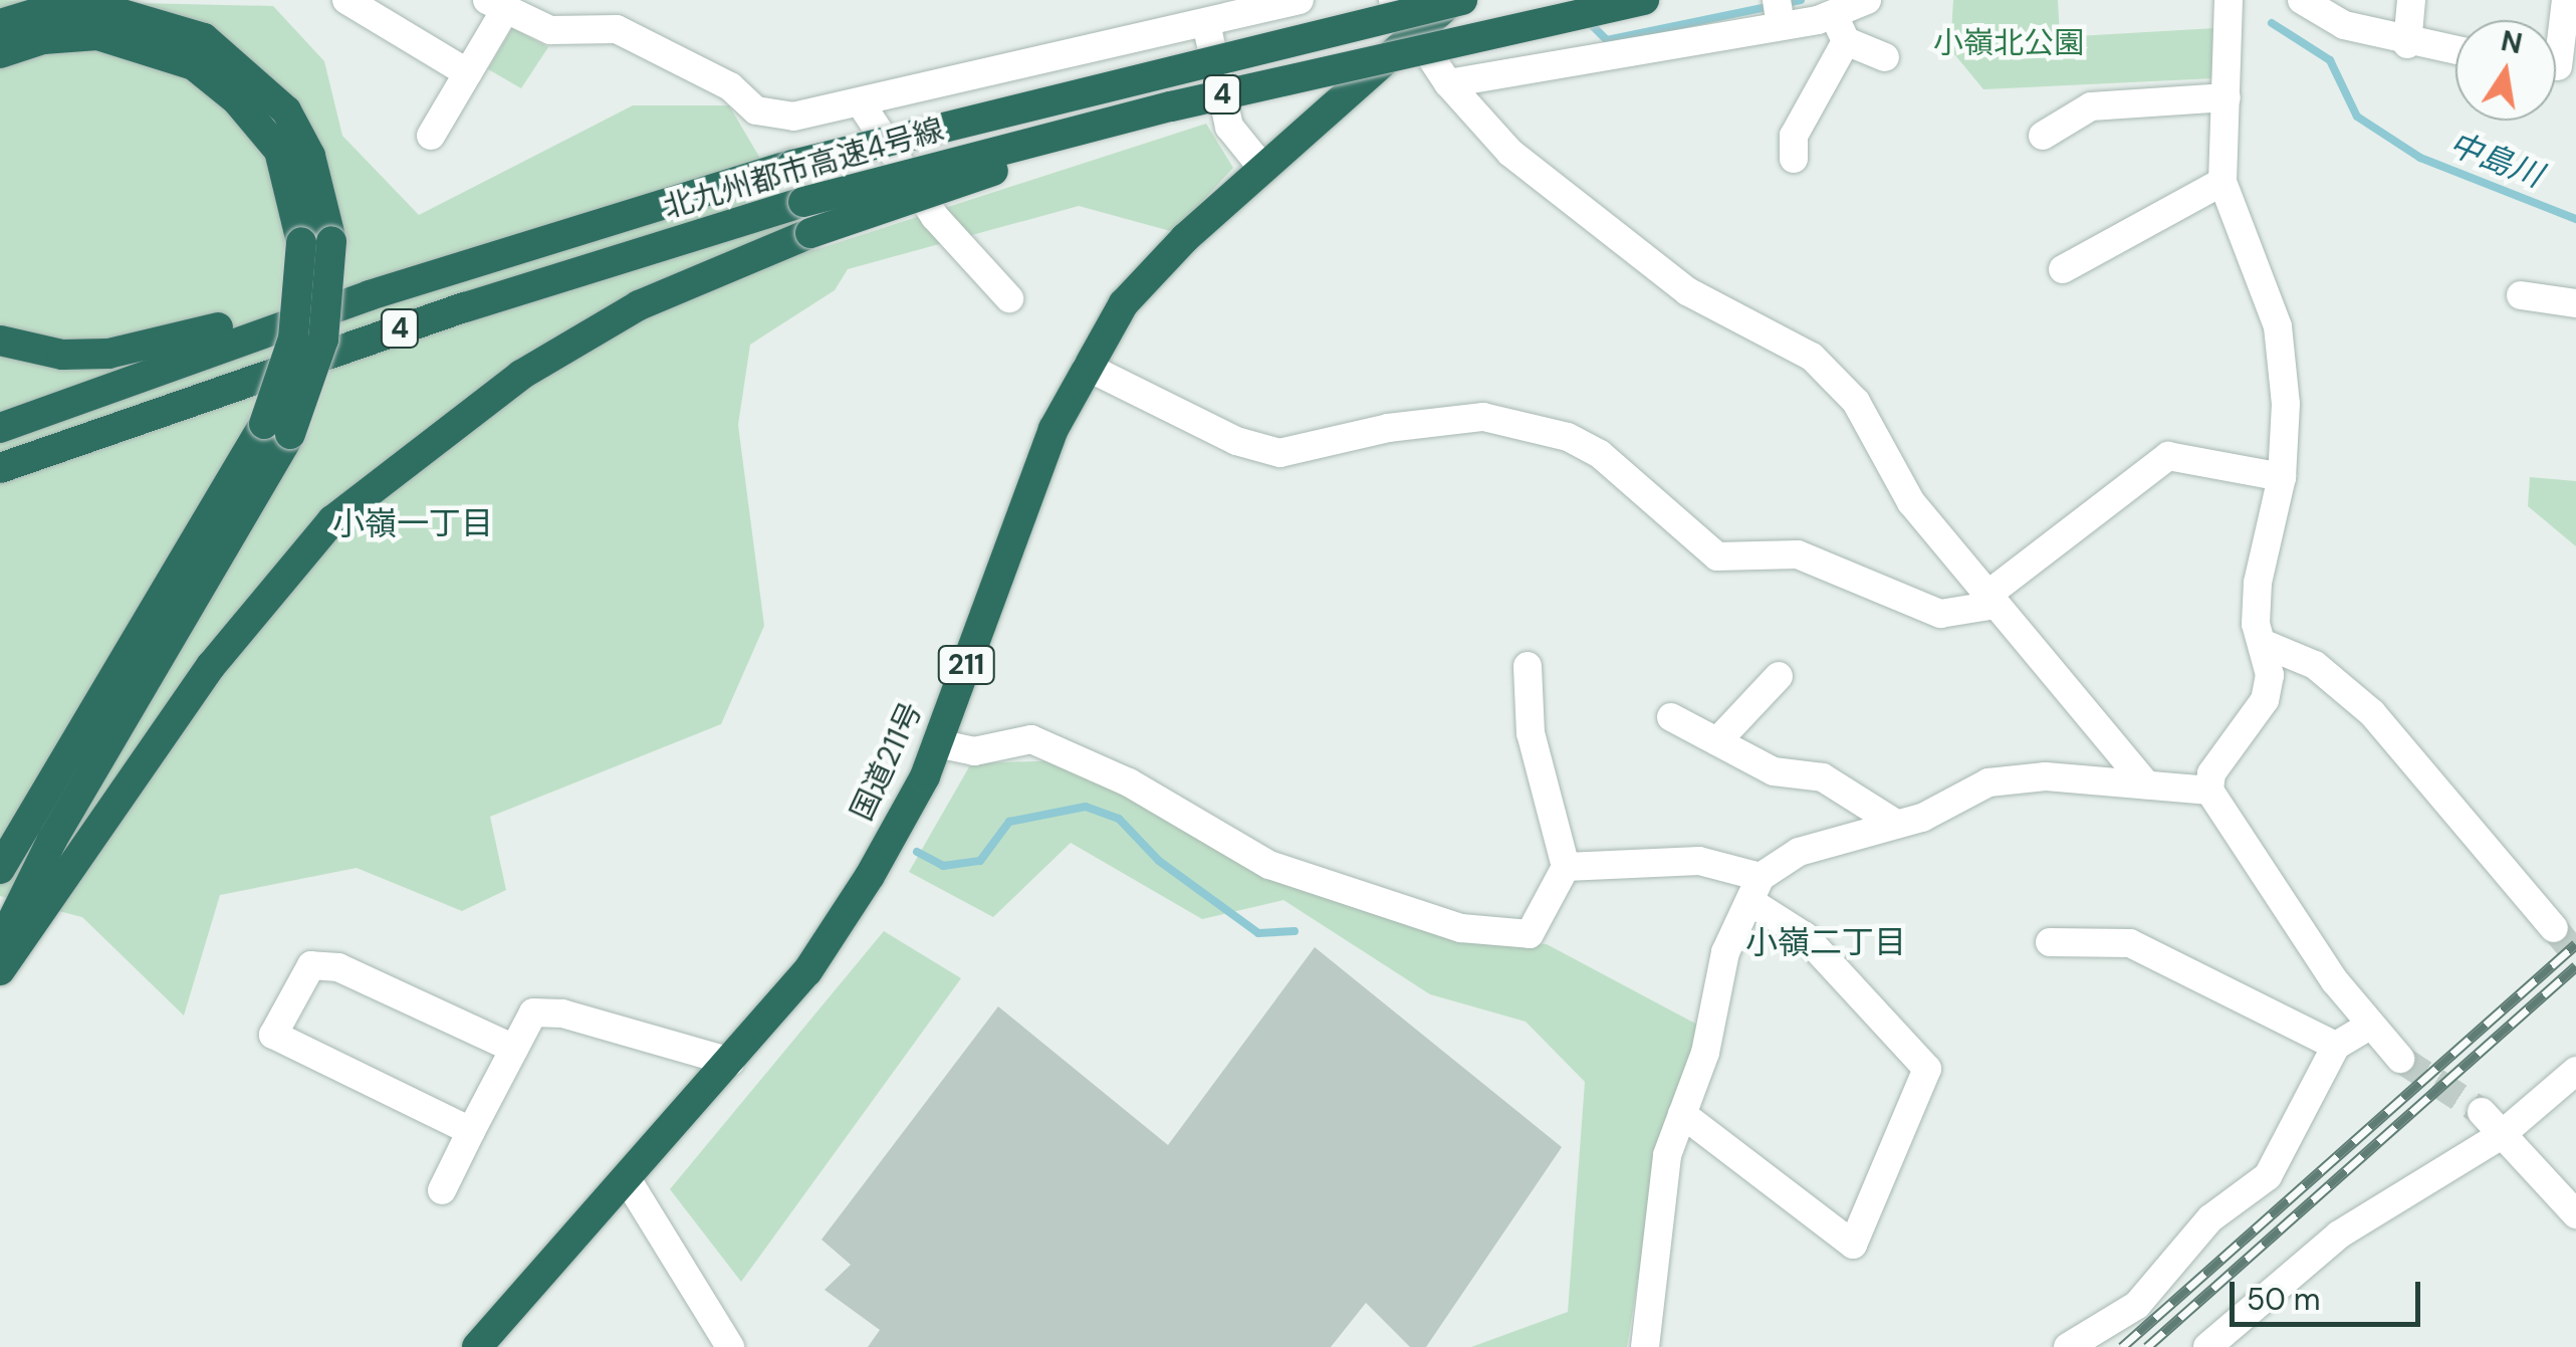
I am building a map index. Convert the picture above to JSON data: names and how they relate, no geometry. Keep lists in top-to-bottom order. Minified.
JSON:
{"streets":{"highway":["4","北九州都市高速4号線","211","国道211号"]},"districts":["小嶺一丁目","小嶺二丁目"],"water":["中島川"],"parks":["小嶺北公園"],"scale_bar":"50 m","north":"top"}
